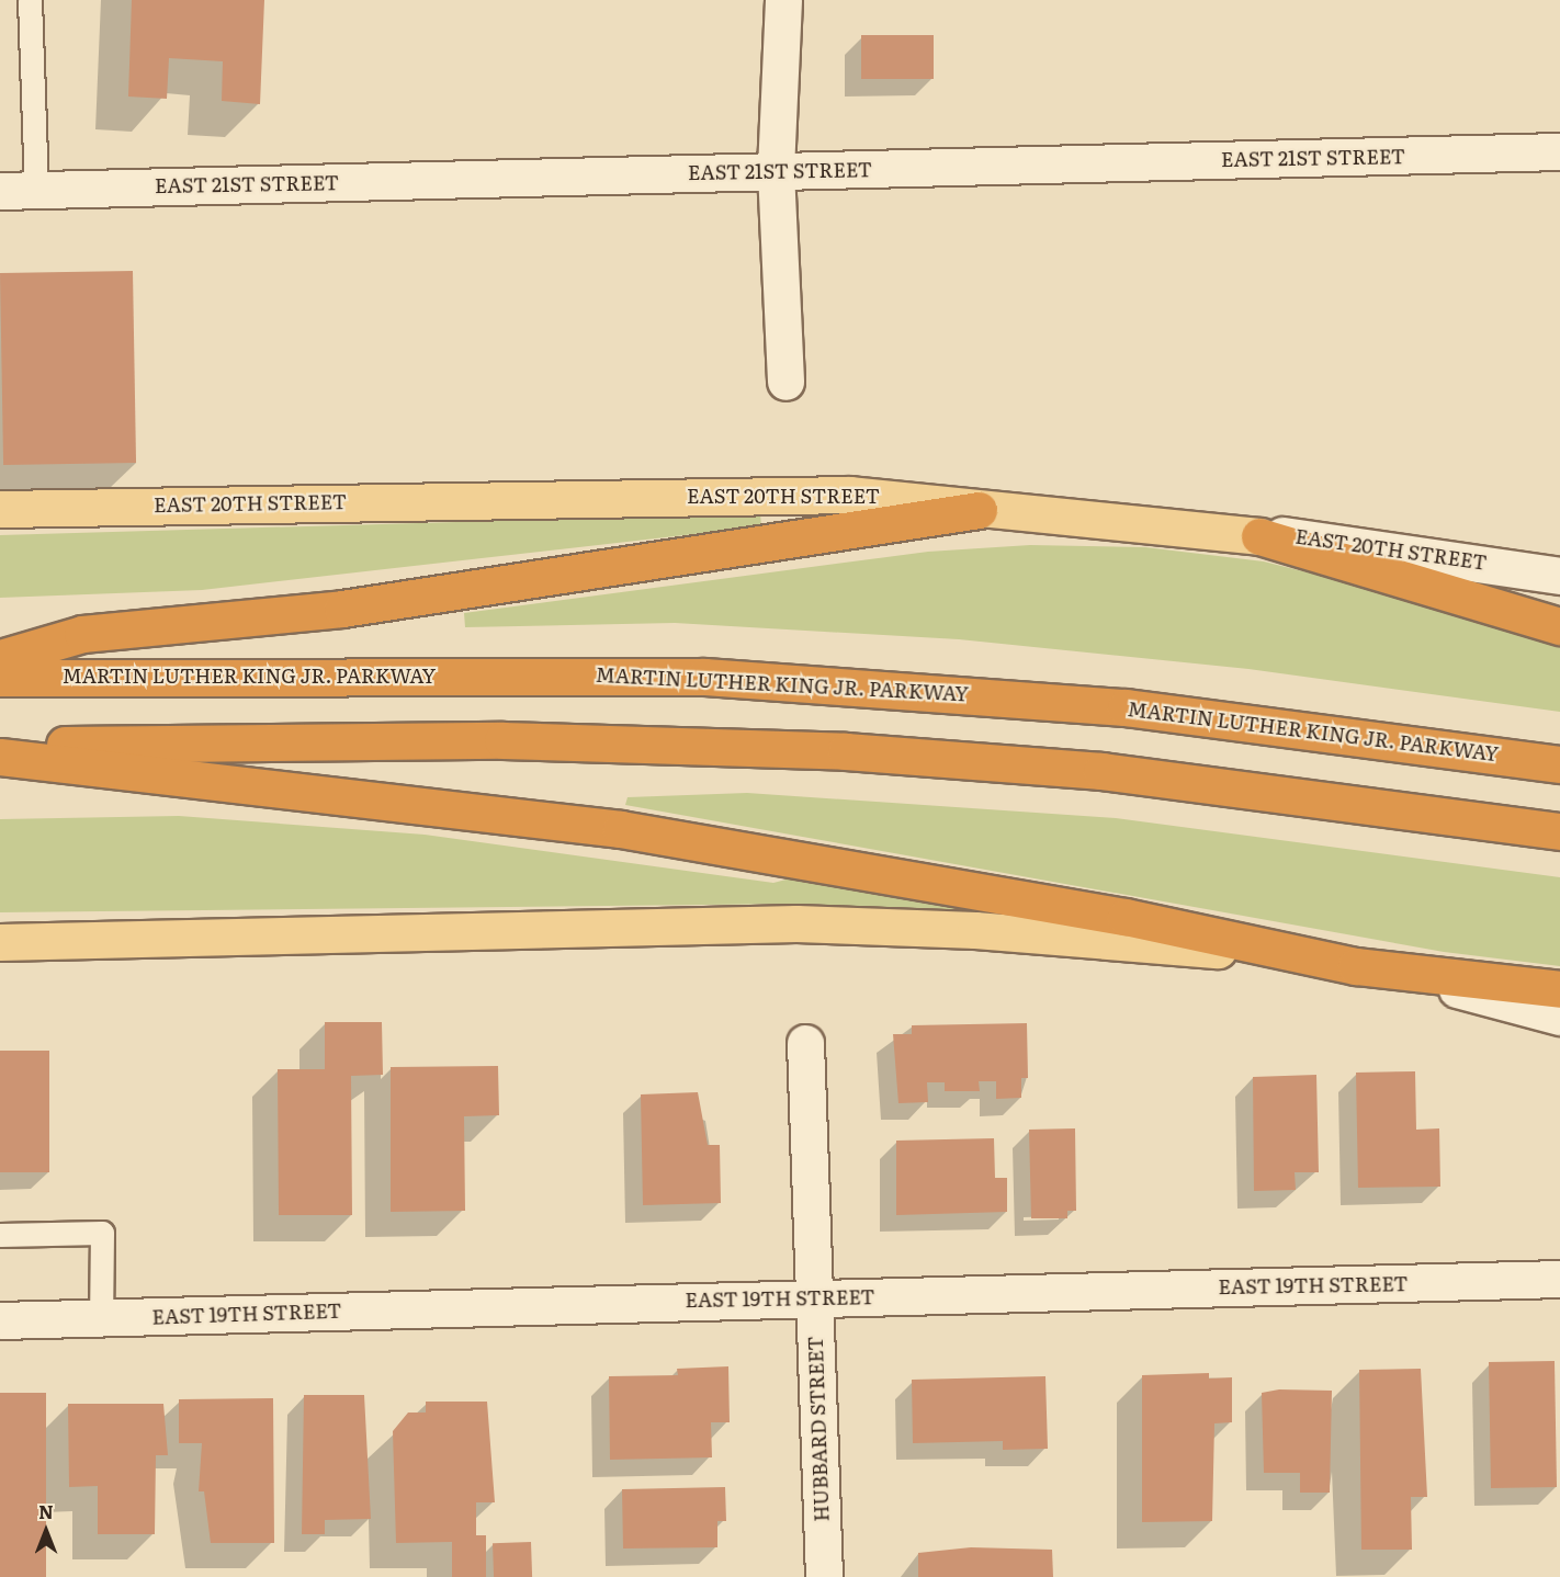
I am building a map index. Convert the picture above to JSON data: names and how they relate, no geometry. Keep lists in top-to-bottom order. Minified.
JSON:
{"streets":{"highway":["MARTIN LUTHER KING JR. PARKWAY"],"main road":["EAST 20TH STREET"],"street":["EAST 21ST STREET","EAST 19TH STREET","HUBBARD STREET"]},"crossings":[["EAST 19TH STREET","HUBBARD STREET"]],"north":"top"}
